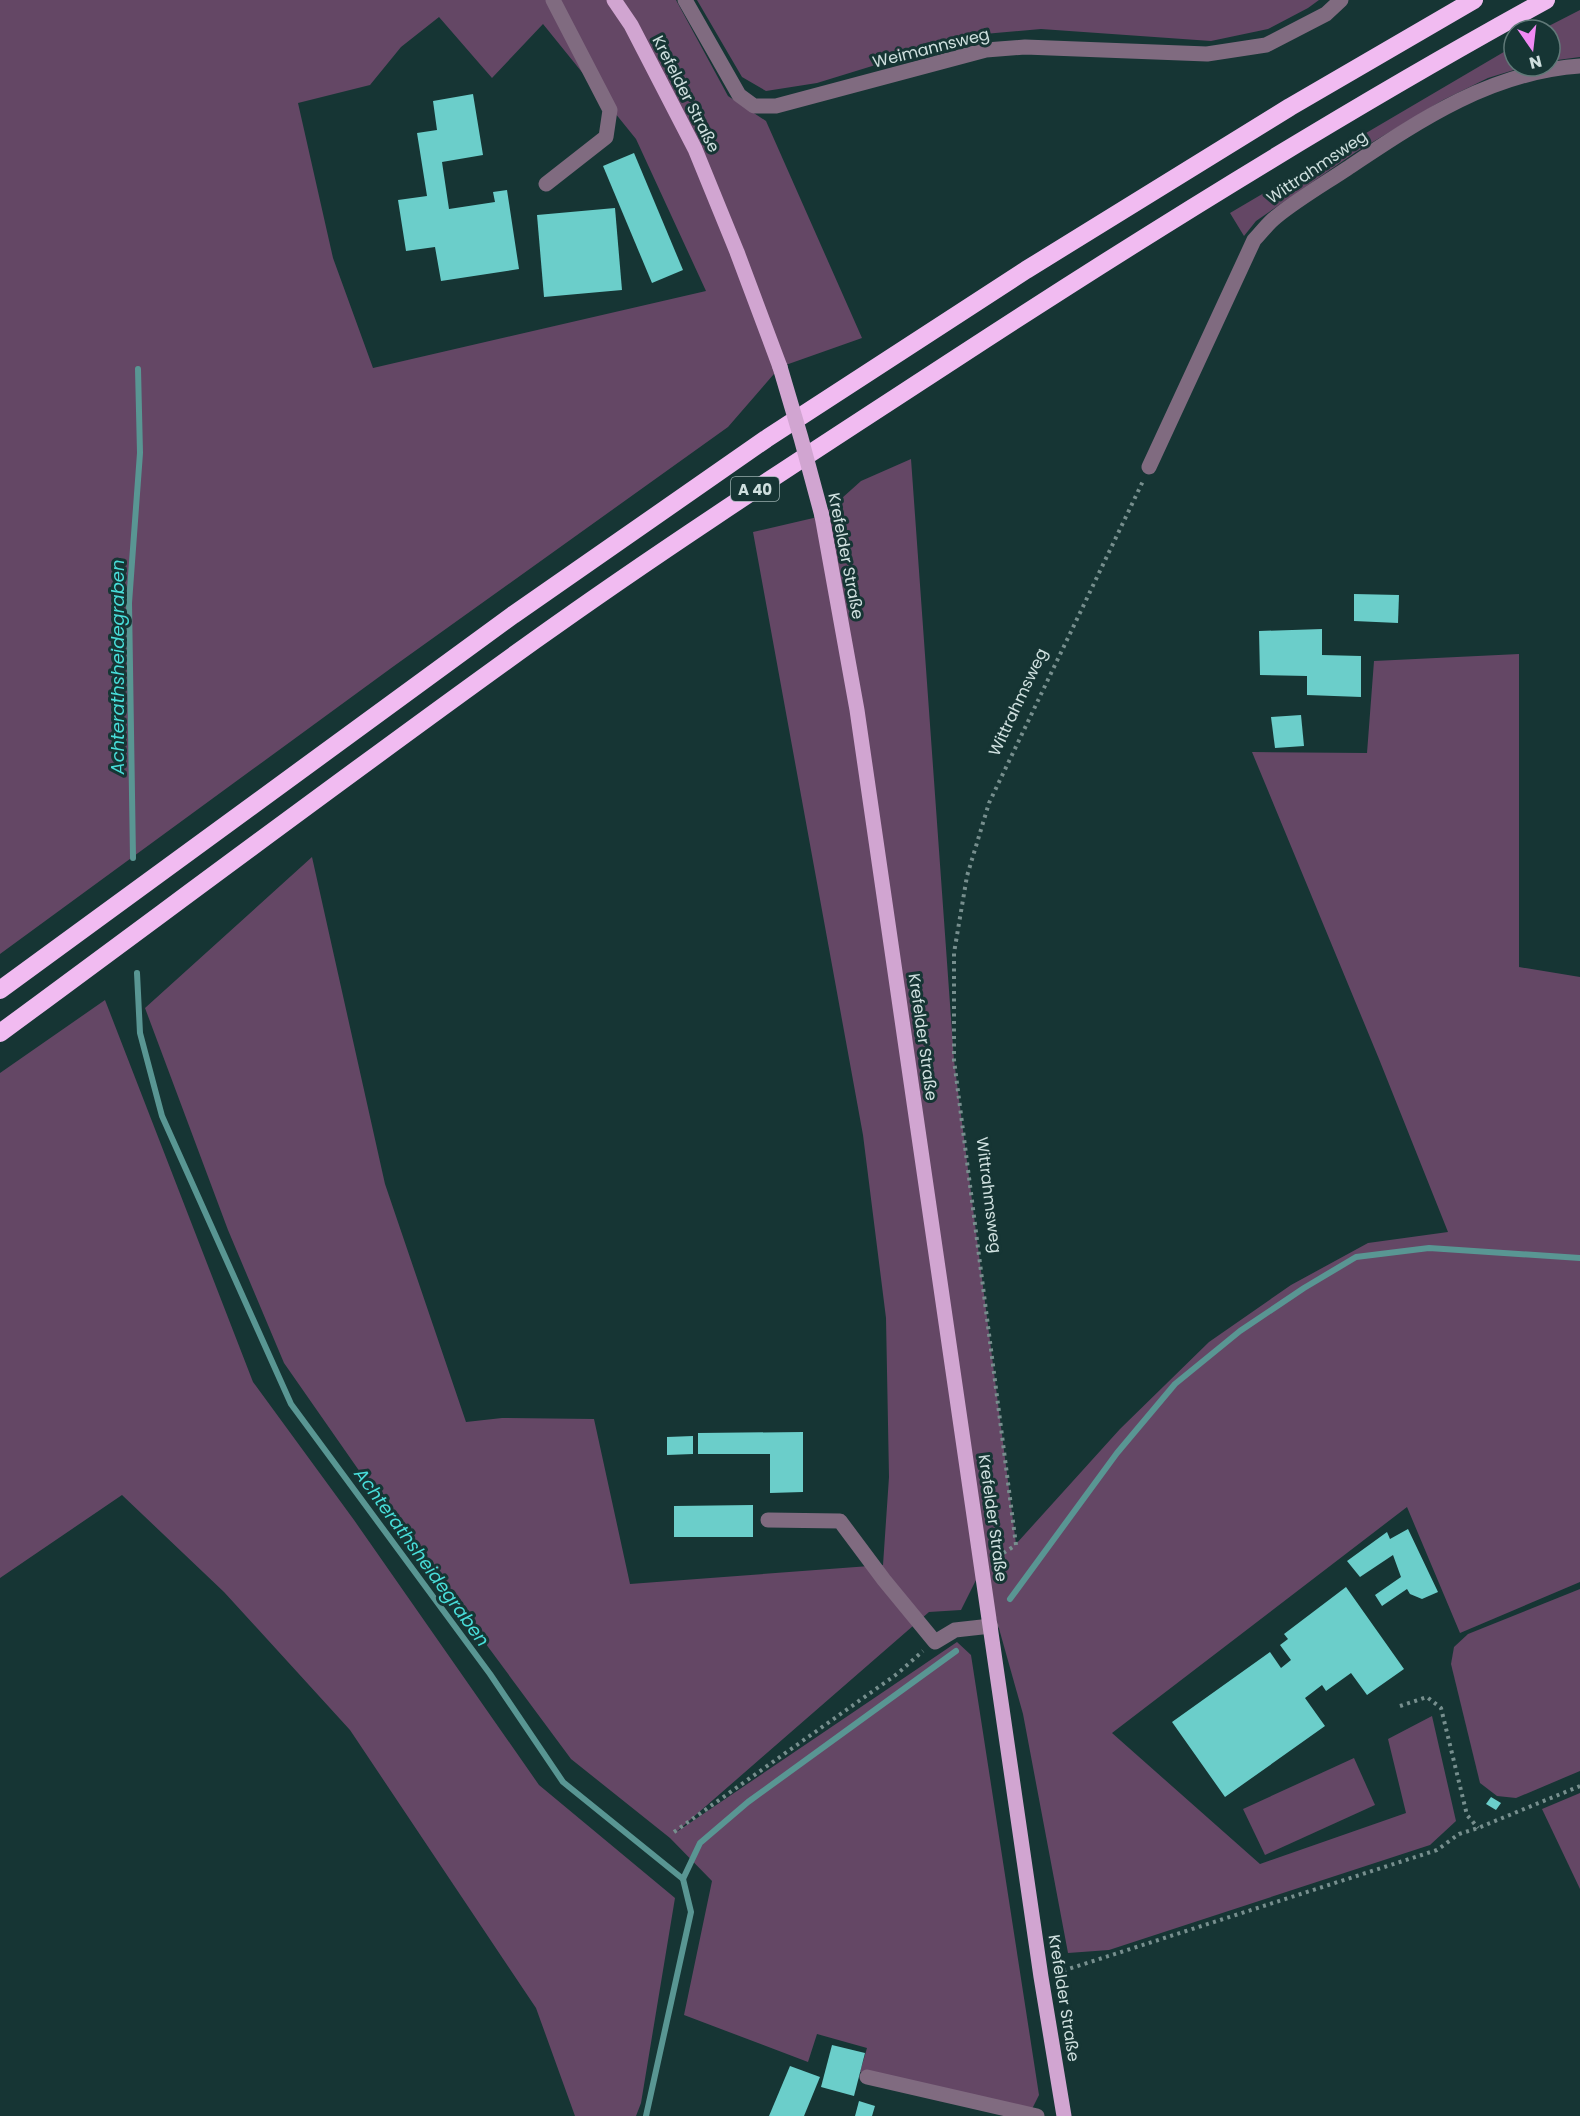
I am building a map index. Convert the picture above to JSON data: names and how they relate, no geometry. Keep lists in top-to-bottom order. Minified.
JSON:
{"streets":{"highway":["A 40"],"main road":["Krefelder Straße"],"street":["Weimannsweg","Wittrahmsweg"]},"crossings":[["Krefelder Straße","Wittrahmsweg"]],"water":["Achterathsheidegraben"],"north":"bottom"}
